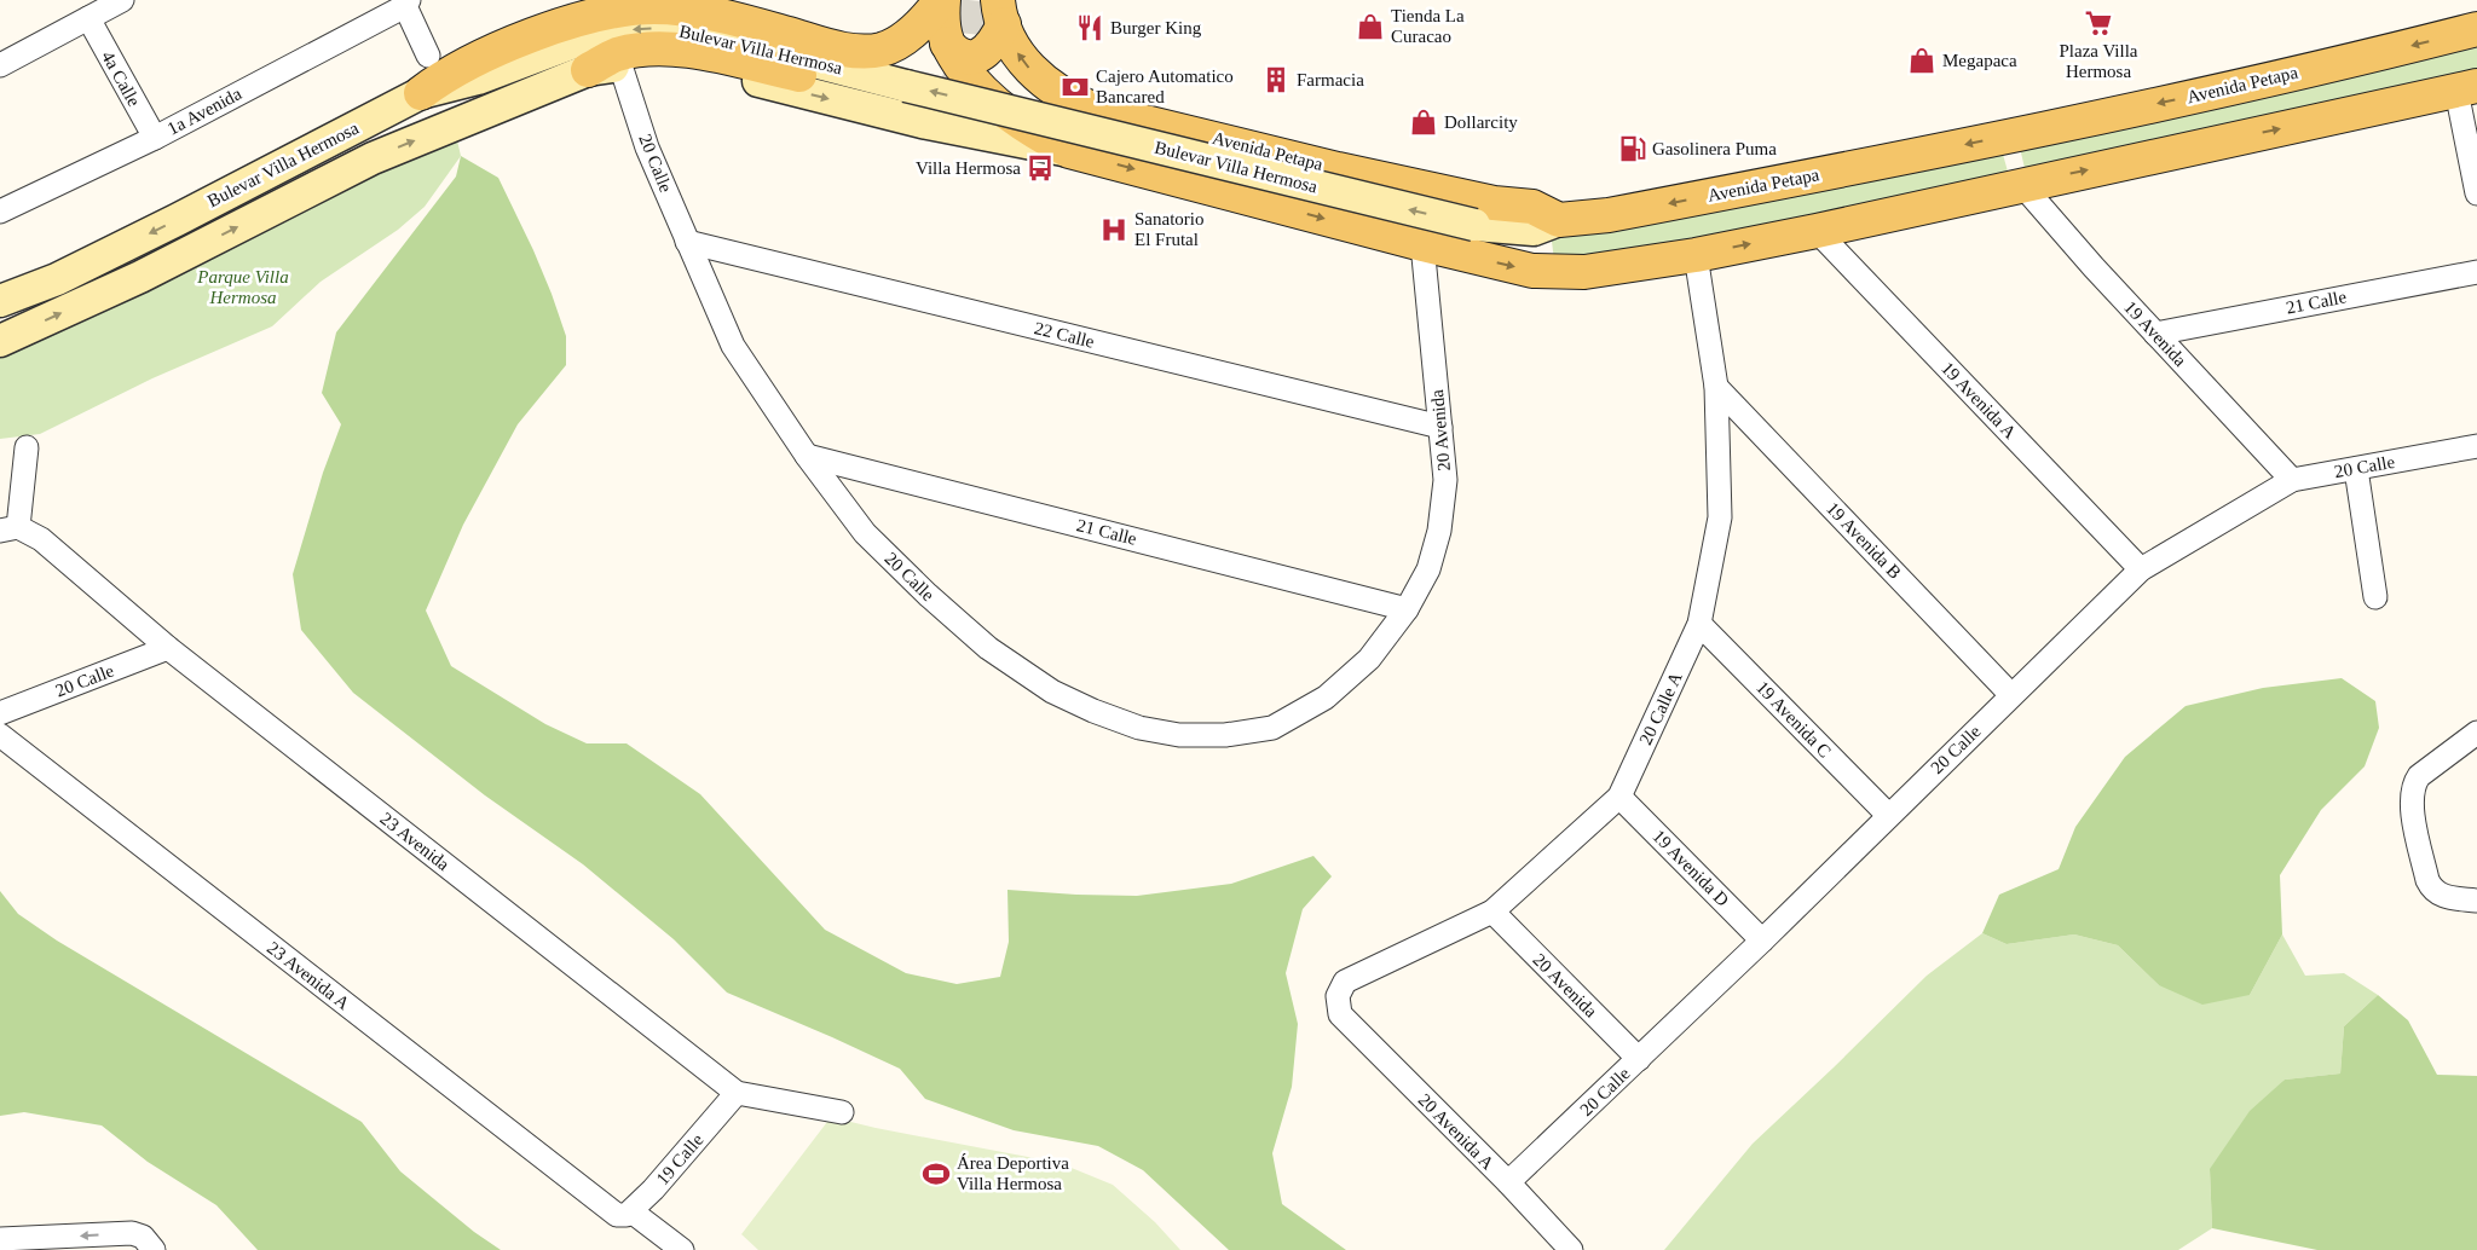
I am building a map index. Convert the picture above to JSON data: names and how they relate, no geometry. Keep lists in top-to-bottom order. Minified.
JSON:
{"streets":{"main road":["Bulevar Villa Hermosa","Avenida Petapa"],"street":["4a Calle","1a Avenida","20 Calle","21 Calle","19 Avenida","22 Calle","19 Avenida A","20 Avenida","19 Avenida B","20 Calle A","19 Avenida C","23 Avenida","19 Avenida D","23 Avenida A","20 Avenida A","19 Calle"]},"crossings":[["Bulevar Villa Hermosa","Avenida Petapa"],["Bulevar Villa Hermosa","20 Calle"],["4a Calle","1a Avenida"],["20 Calle","21 Calle"],["20 Calle","19 Avenida"],["20 Calle","22 Calle"],["20 Calle","19 Avenida A"],["20 Calle","20 Avenida"],["20 Calle","19 Avenida B"],["20 Calle","19 Avenida C"],["20 Calle","23 Avenida"],["20 Calle","19 Avenida D"],["20 Calle","20 Avenida A"],["21 Calle","19 Avenida"],["21 Calle","20 Avenida"],["22 Calle","20 Avenida"],["20 Avenida","20 Calle A"],["19 Avenida B","20 Calle A"],["20 Calle A","19 Avenida C"],["20 Calle A","19 Avenida D"],["20 Calle A","20 Avenida A"],["23 Avenida","19 Calle"],["23 Avenida A","19 Calle"]],"parks":["Parque Villa Hermosa"],"places":{"supermarket":["Plaza Villa Hermosa"],"shop":["Tienda La Curacao","Megapaca","Dollarcity"],"restaurant":["Burger King"],"building":["Farmacia"],"bank":["Cajero Automatico Bancared"],"fuel station":["Gasolinera Puma"],"bus stop":["Villa Hermosa"],"hospital":["Sanatorio El Frutal"],"sports":["Área Deportiva Villa Hermosa"]}}
